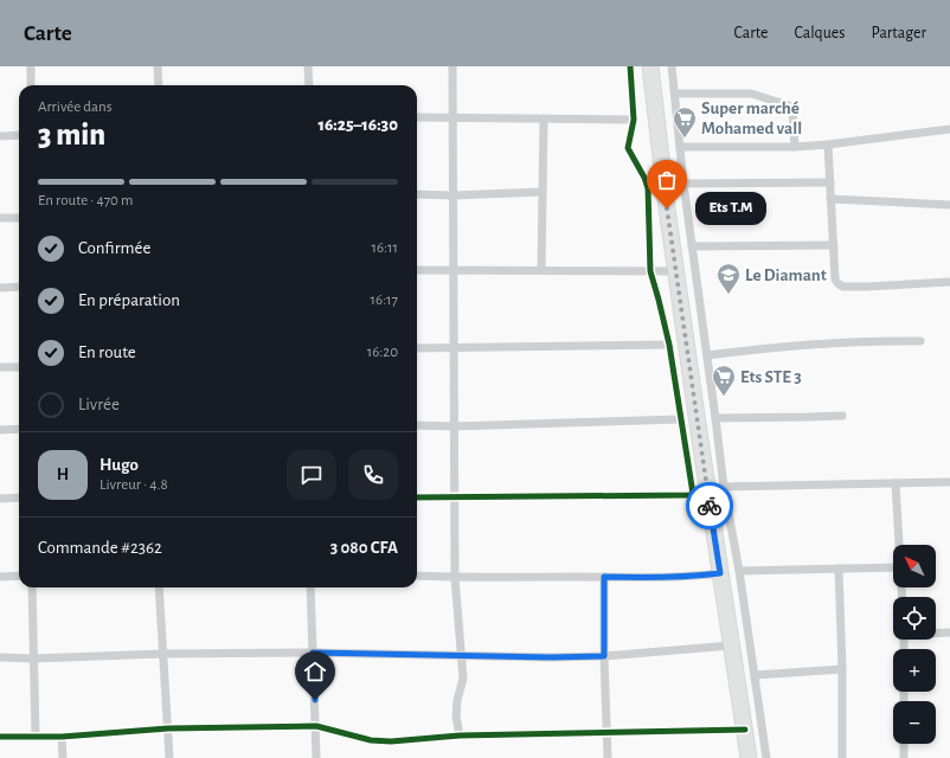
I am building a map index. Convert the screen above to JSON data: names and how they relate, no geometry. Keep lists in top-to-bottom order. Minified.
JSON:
{"places":{"supermarket":["Super marché Mohamed vall","Ets STE 3"],"other":["Ets T.M"],"school or university":["Le Diamant"]},"north":"top left","page":{"header":"Carte","nav":["Carte","Calques","Partager"],"heading":["3 min","Arrivée dans","16:25–16:30"],"panel":["Hugo","Livreur · 4.8","Commande #2362","3 080 CFA"],"bar":"En route · 470 m","bubble":"Ets T.M","list":[["Confirmée","16:11"],["En préparation","16:17"],["En route","16:20"],"Livrée"],"round":"H","map_buttons":["+","−"]}}
